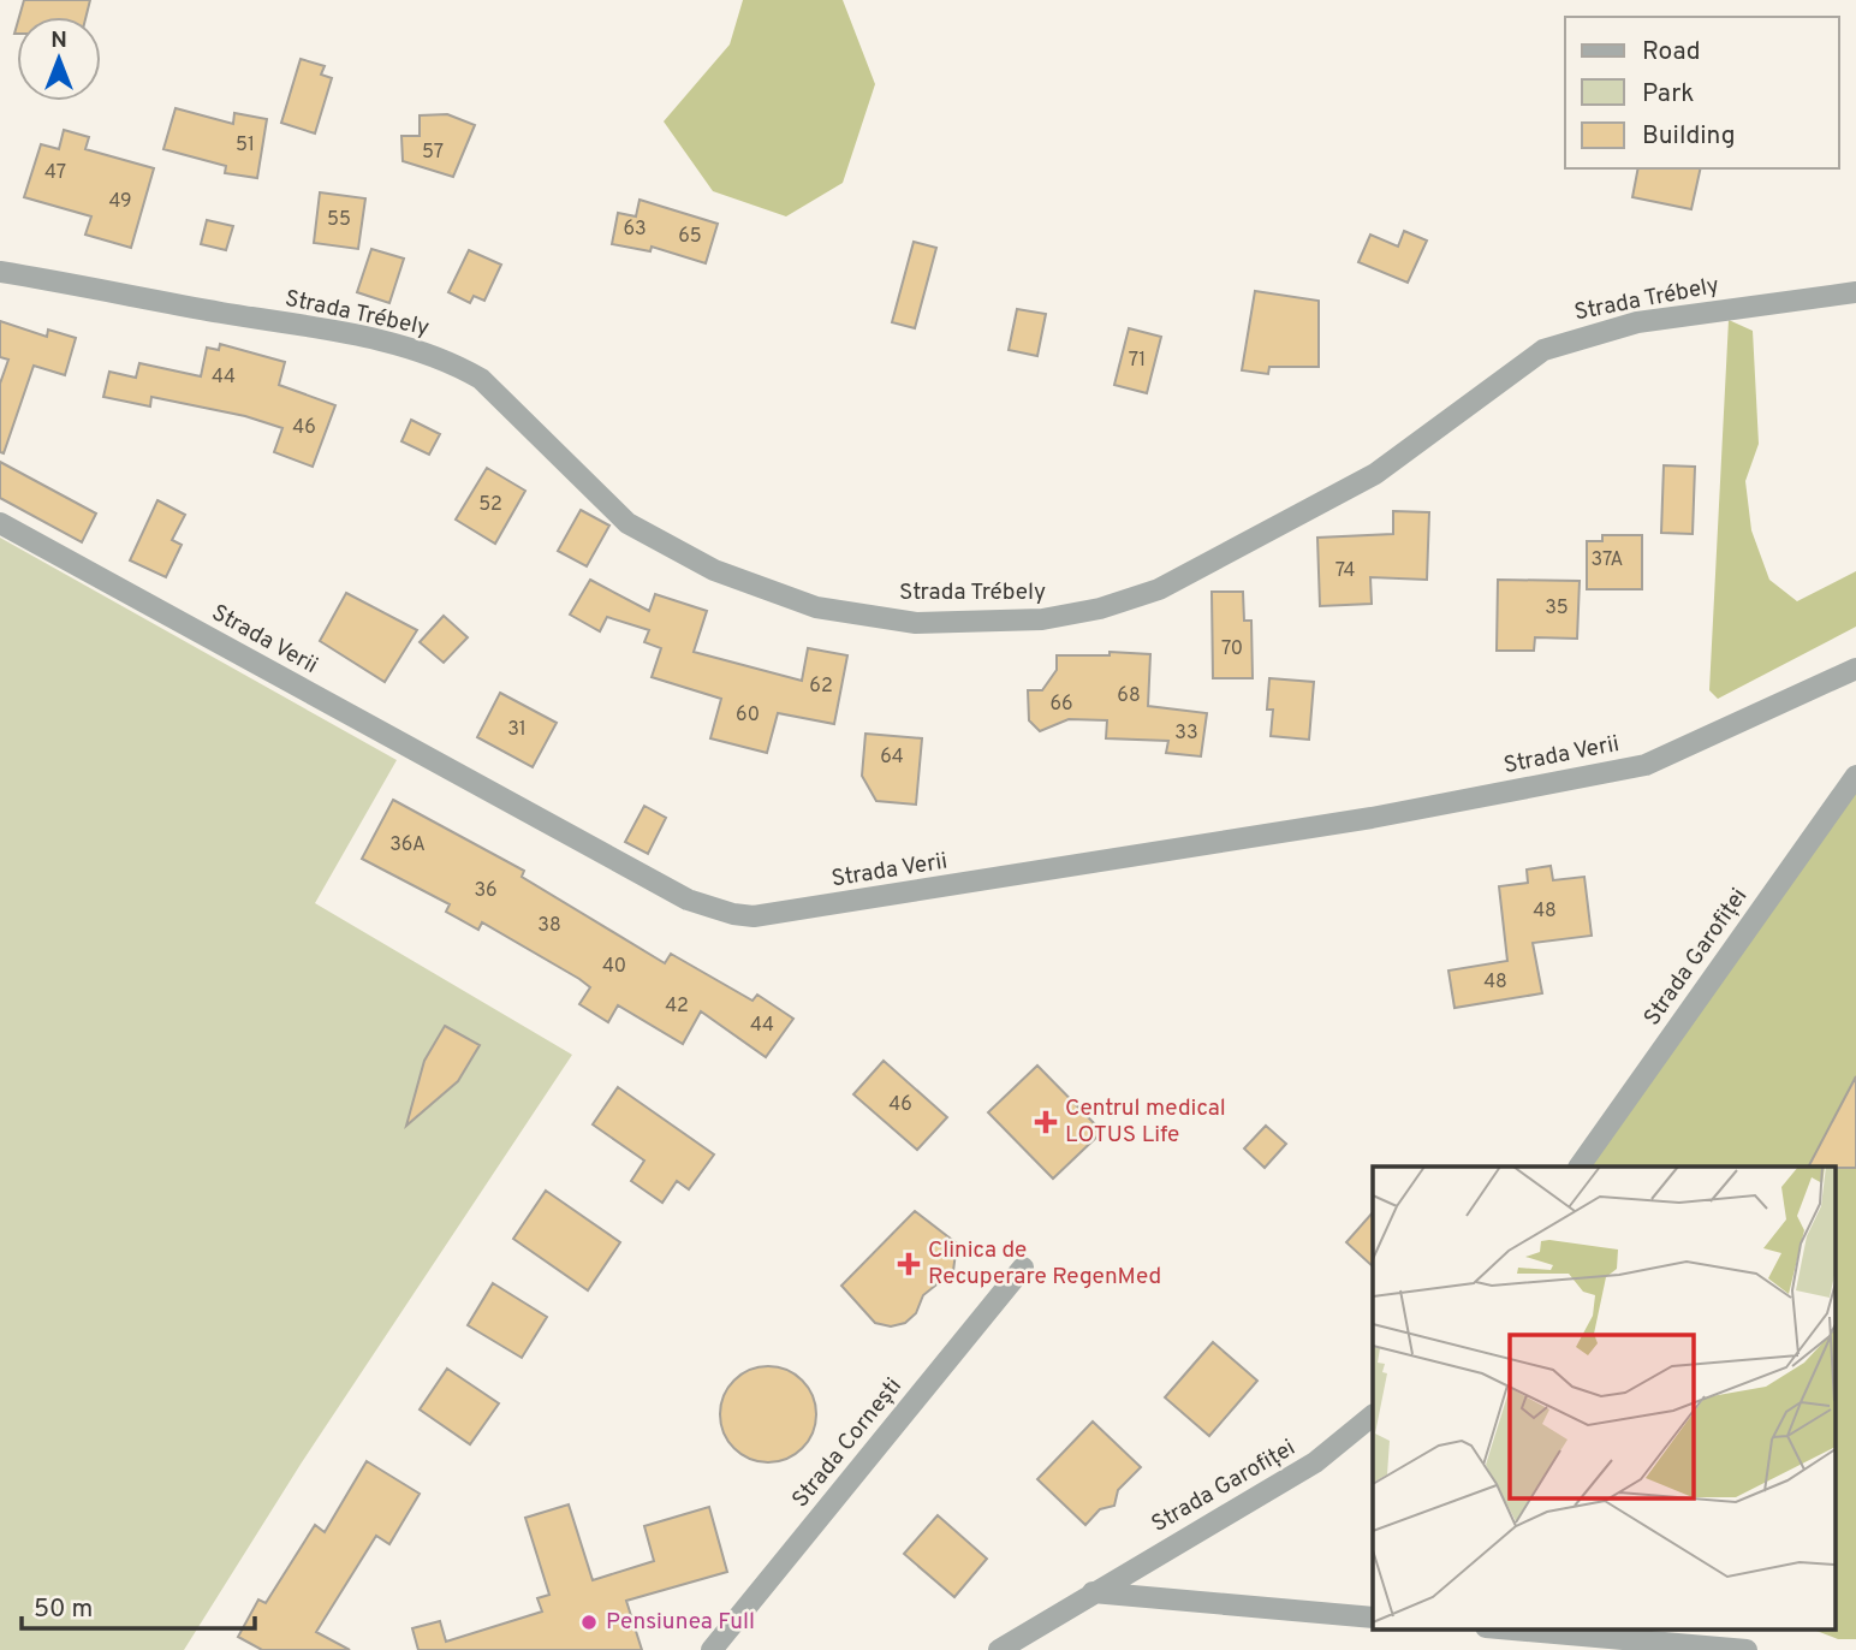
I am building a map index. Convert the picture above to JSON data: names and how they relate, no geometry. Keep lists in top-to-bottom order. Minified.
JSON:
{"streets":{"street":["Strada Trébely","Strada Verii","Strada Garofiței","Strada Cornești"]},"places":{"health":["Centrul medical LOTUS Life","Clinica de Recuperare RegenMed"],"other":["Pensiunea Full"]},"house_numbers":["51","57","47","49","55","63","65","71","44","46","52","37A","74","35","70","62","68","66","60","31","33","64","36A","36","48","38","40","48","42","44","46"],"legend":["Road","Park","Building"],"scale_bar":"50 m","north":"top"}
